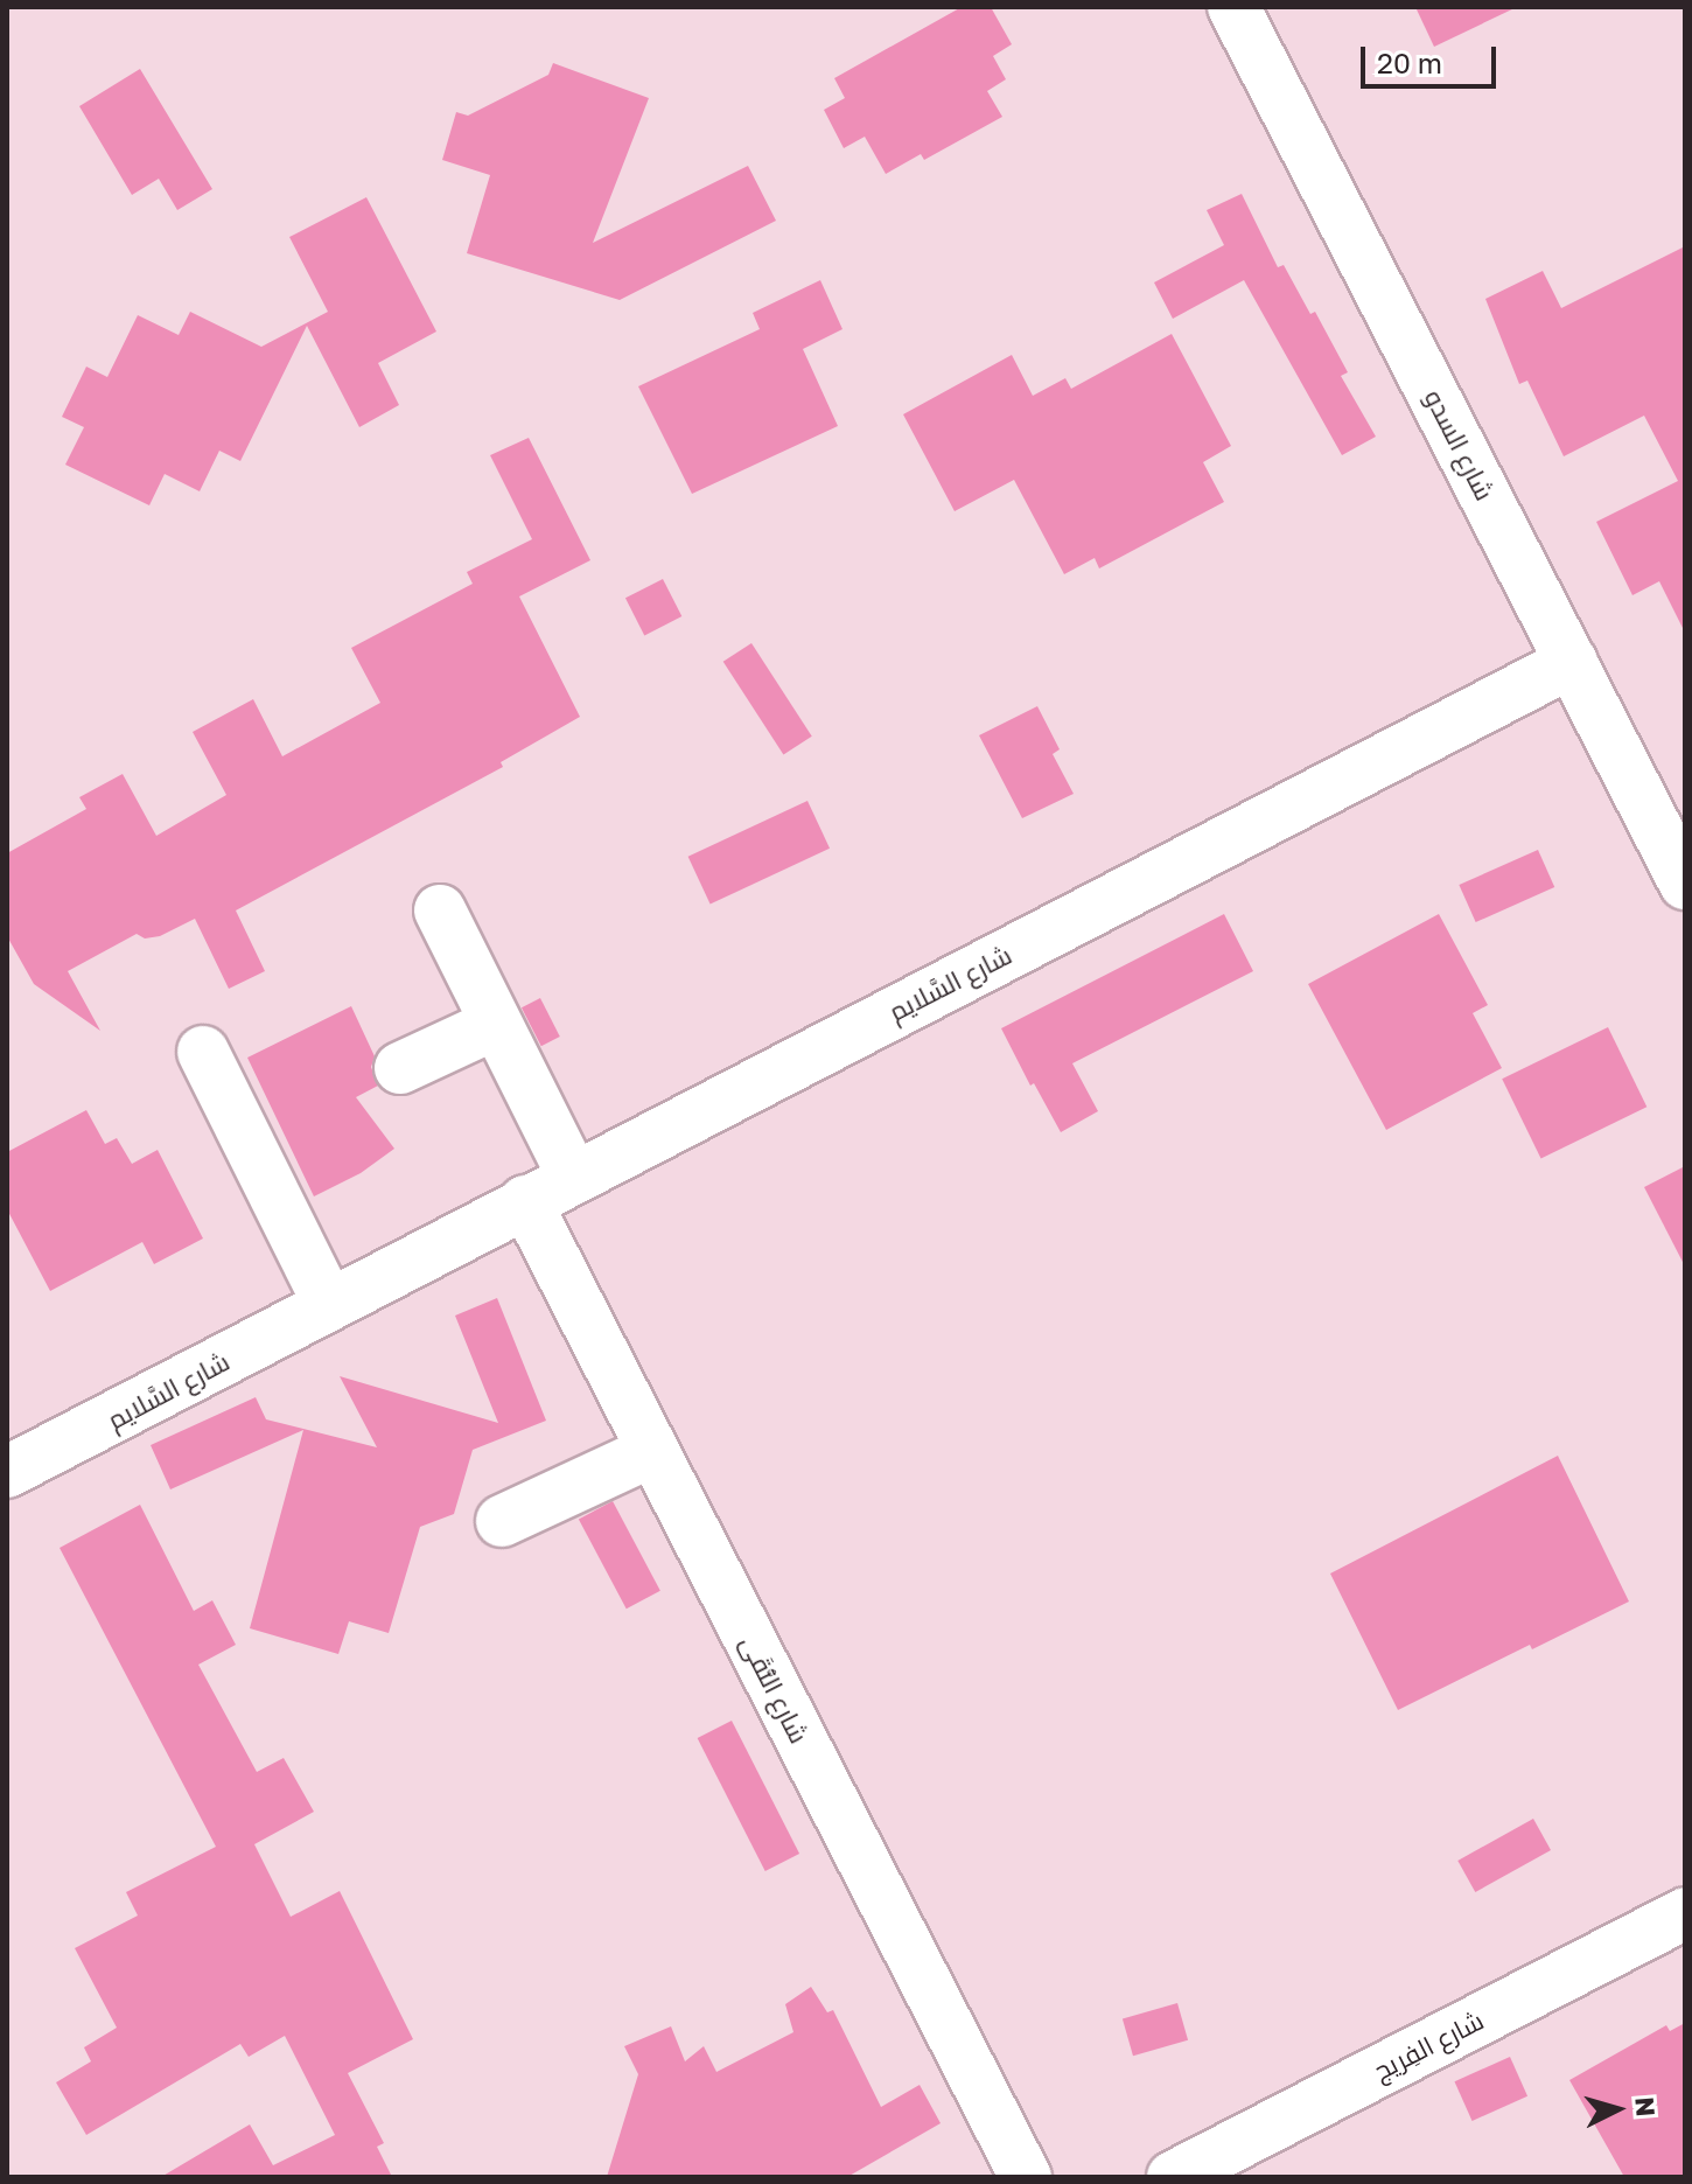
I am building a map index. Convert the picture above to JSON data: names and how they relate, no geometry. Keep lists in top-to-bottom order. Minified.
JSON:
{"streets":{"street":["شارع السدو","شارع السَّلايم","شارع التُّقَى","شارع الفِريج"]},"crossings":[["شارع السدو","شارع السَّلايم"],["شارع السَّلايم","شارع التُّقَى"]],"scale_bar":"20 m","north":"right"}
